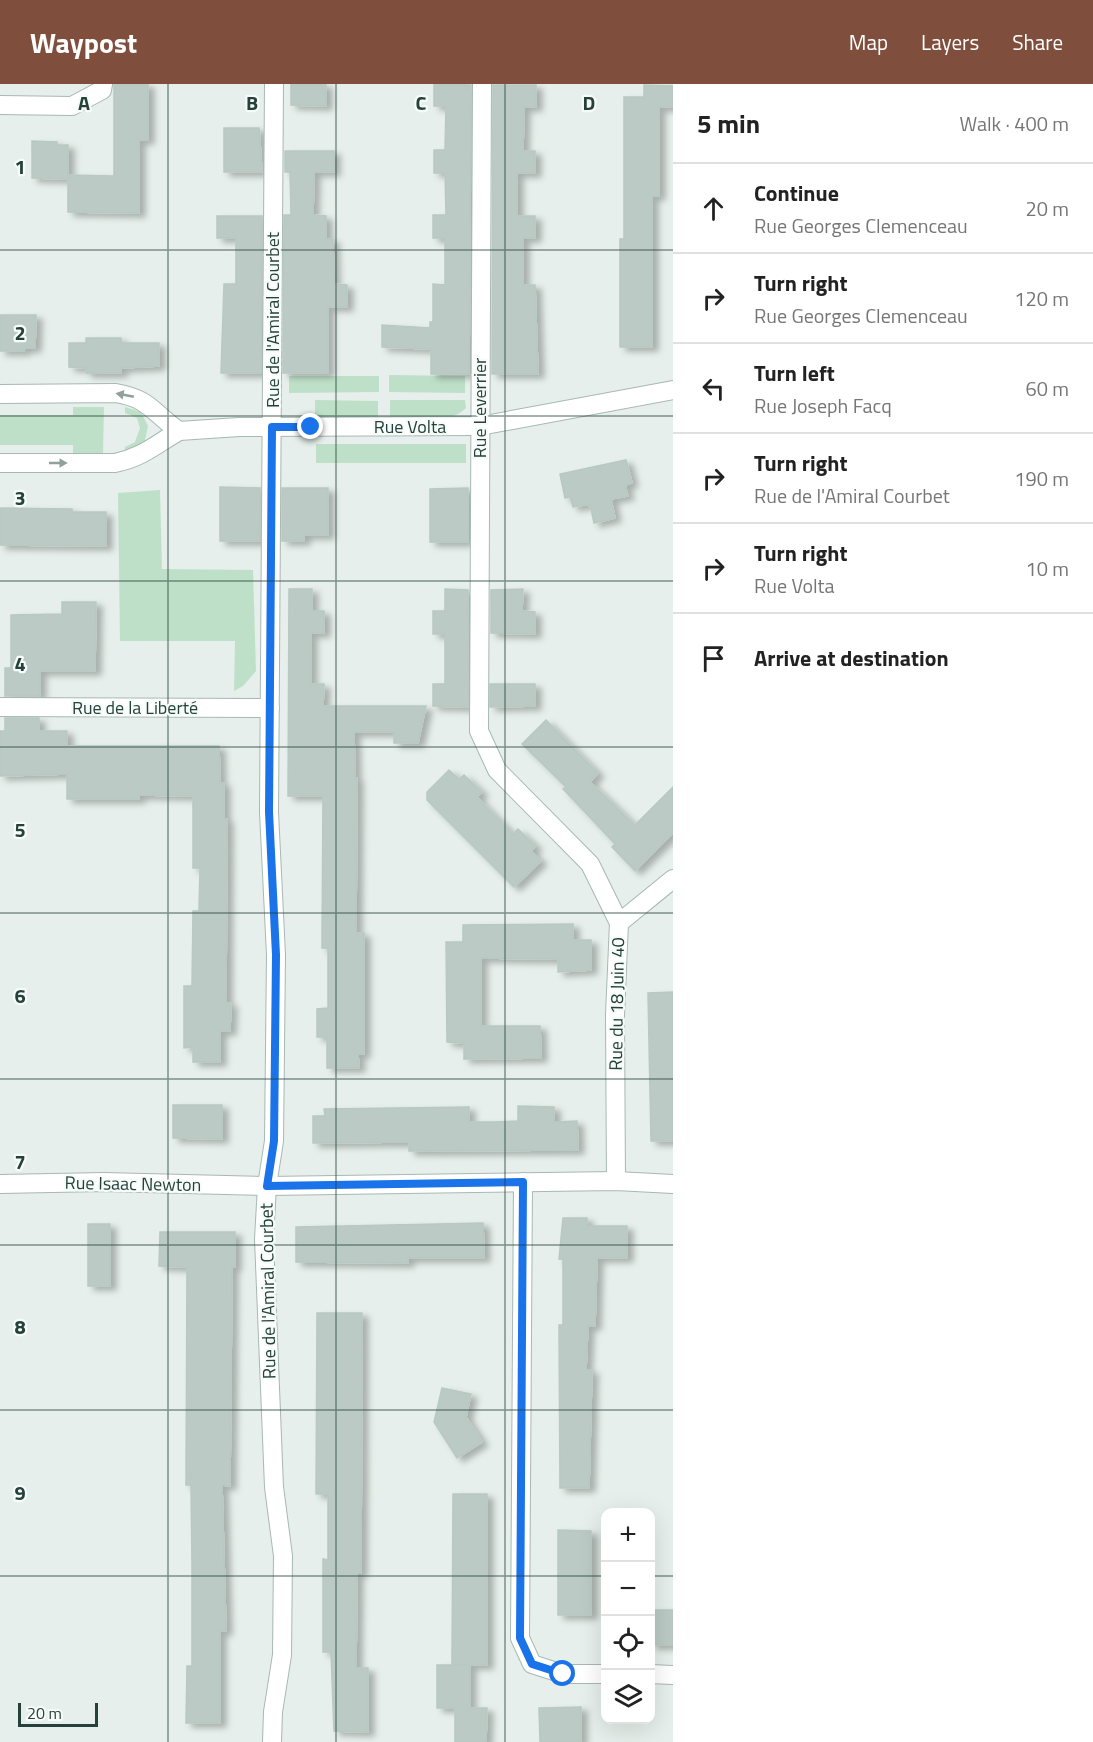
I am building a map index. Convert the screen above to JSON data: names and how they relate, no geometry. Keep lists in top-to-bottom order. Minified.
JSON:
{"streets":{"street":["Rue de l'Amiral Courbet","Rue Leverrier","Rue Volta","Rue de la Liberté","Rue du 18 Juin 40","Rue Isaac Newton"]},"crossings":[["Rue de l'Amiral Courbet","Rue Volta"],["Rue de l'Amiral Courbet","Rue de la Liberté"],["Rue de l'Amiral Courbet","Rue Isaac Newton"],["Rue Leverrier","Rue Volta"],["Rue Leverrier","Rue du 18 Juin 40"],["Rue du 18 Juin 40","Rue Isaac Newton"]],"scale_bar":"20 m","page":{"header":"Waypost","nav":["Map","Layers","Share"],"heading":["5 min","Walk · 400 m"],"list":[["Continue","Rue Georges Clemenceau","20 m"],["Turn right","Rue Georges Clemenceau","120 m"],["Turn left","Rue Joseph Facq","60 m"],["Turn right","Rue de l'Amiral Courbet","190 m"],["Turn right","Rue Volta","10 m"],"Arrive at destination"],"map_buttons":["+","−"],"scale":"20 m"},"grid":{"columns":["A","B","C","D"],"rows":["1","2","3","4","5","6","7","8","9"]}}
